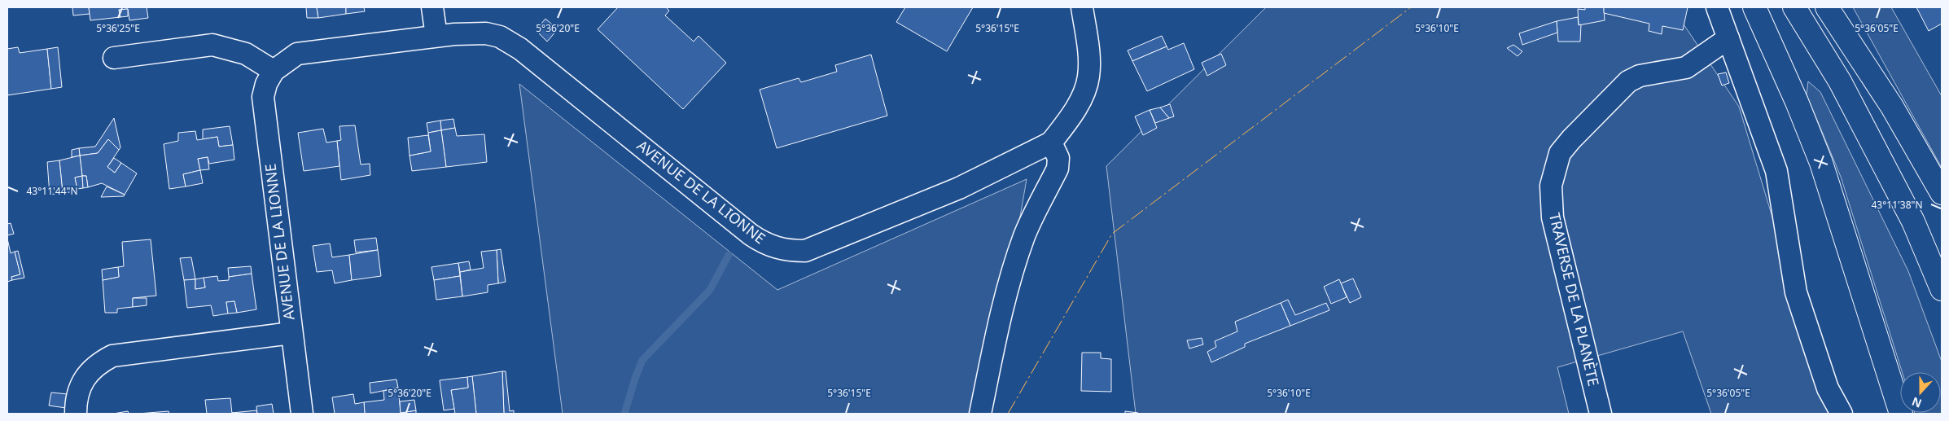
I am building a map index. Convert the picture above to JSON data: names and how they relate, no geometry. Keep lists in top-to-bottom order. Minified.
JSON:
{"streets":{"street":["AVENUE DE LA LIONNE","TRAVERSE DE LA PLANÈTE"]},"north":"bottom","coordinates":["5°36'20\"E","5°36'15\"E","5°36'10\"E","5°36'05\"E","5°36'25\"E","43°11'44\"N","43°11'38\"N"]}
